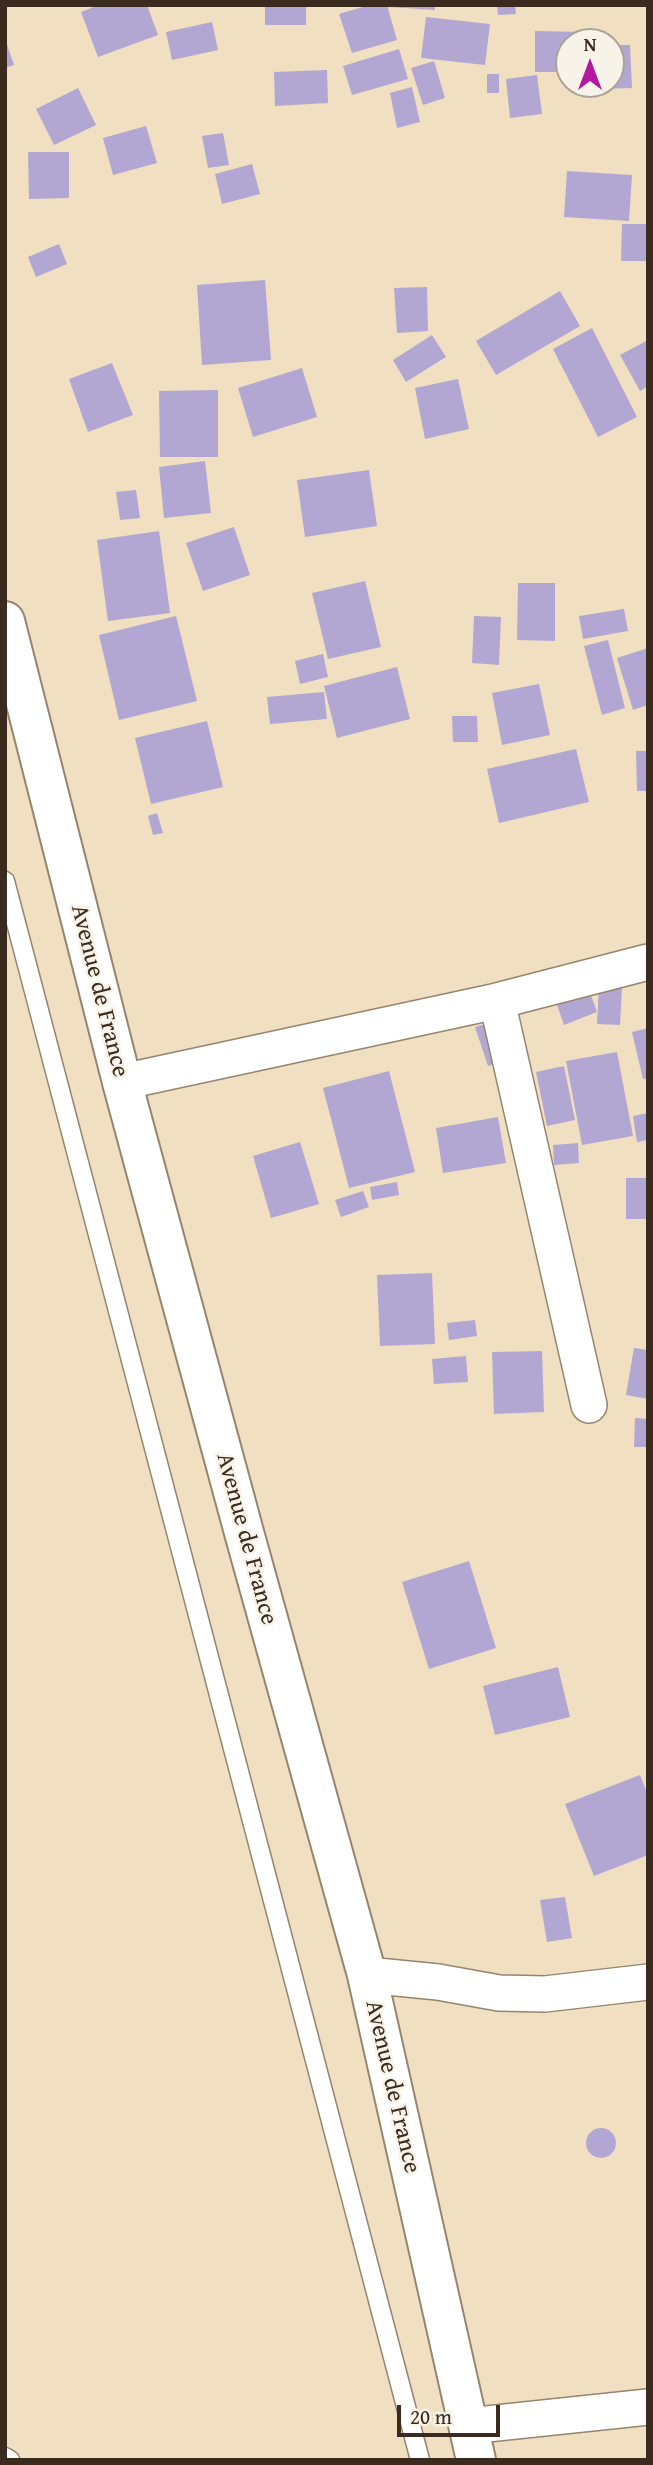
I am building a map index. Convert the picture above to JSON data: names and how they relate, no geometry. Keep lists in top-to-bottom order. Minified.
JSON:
{"streets":{"street":["Avenue de France"]},"scale_bar":"20 m","north":"top"}
